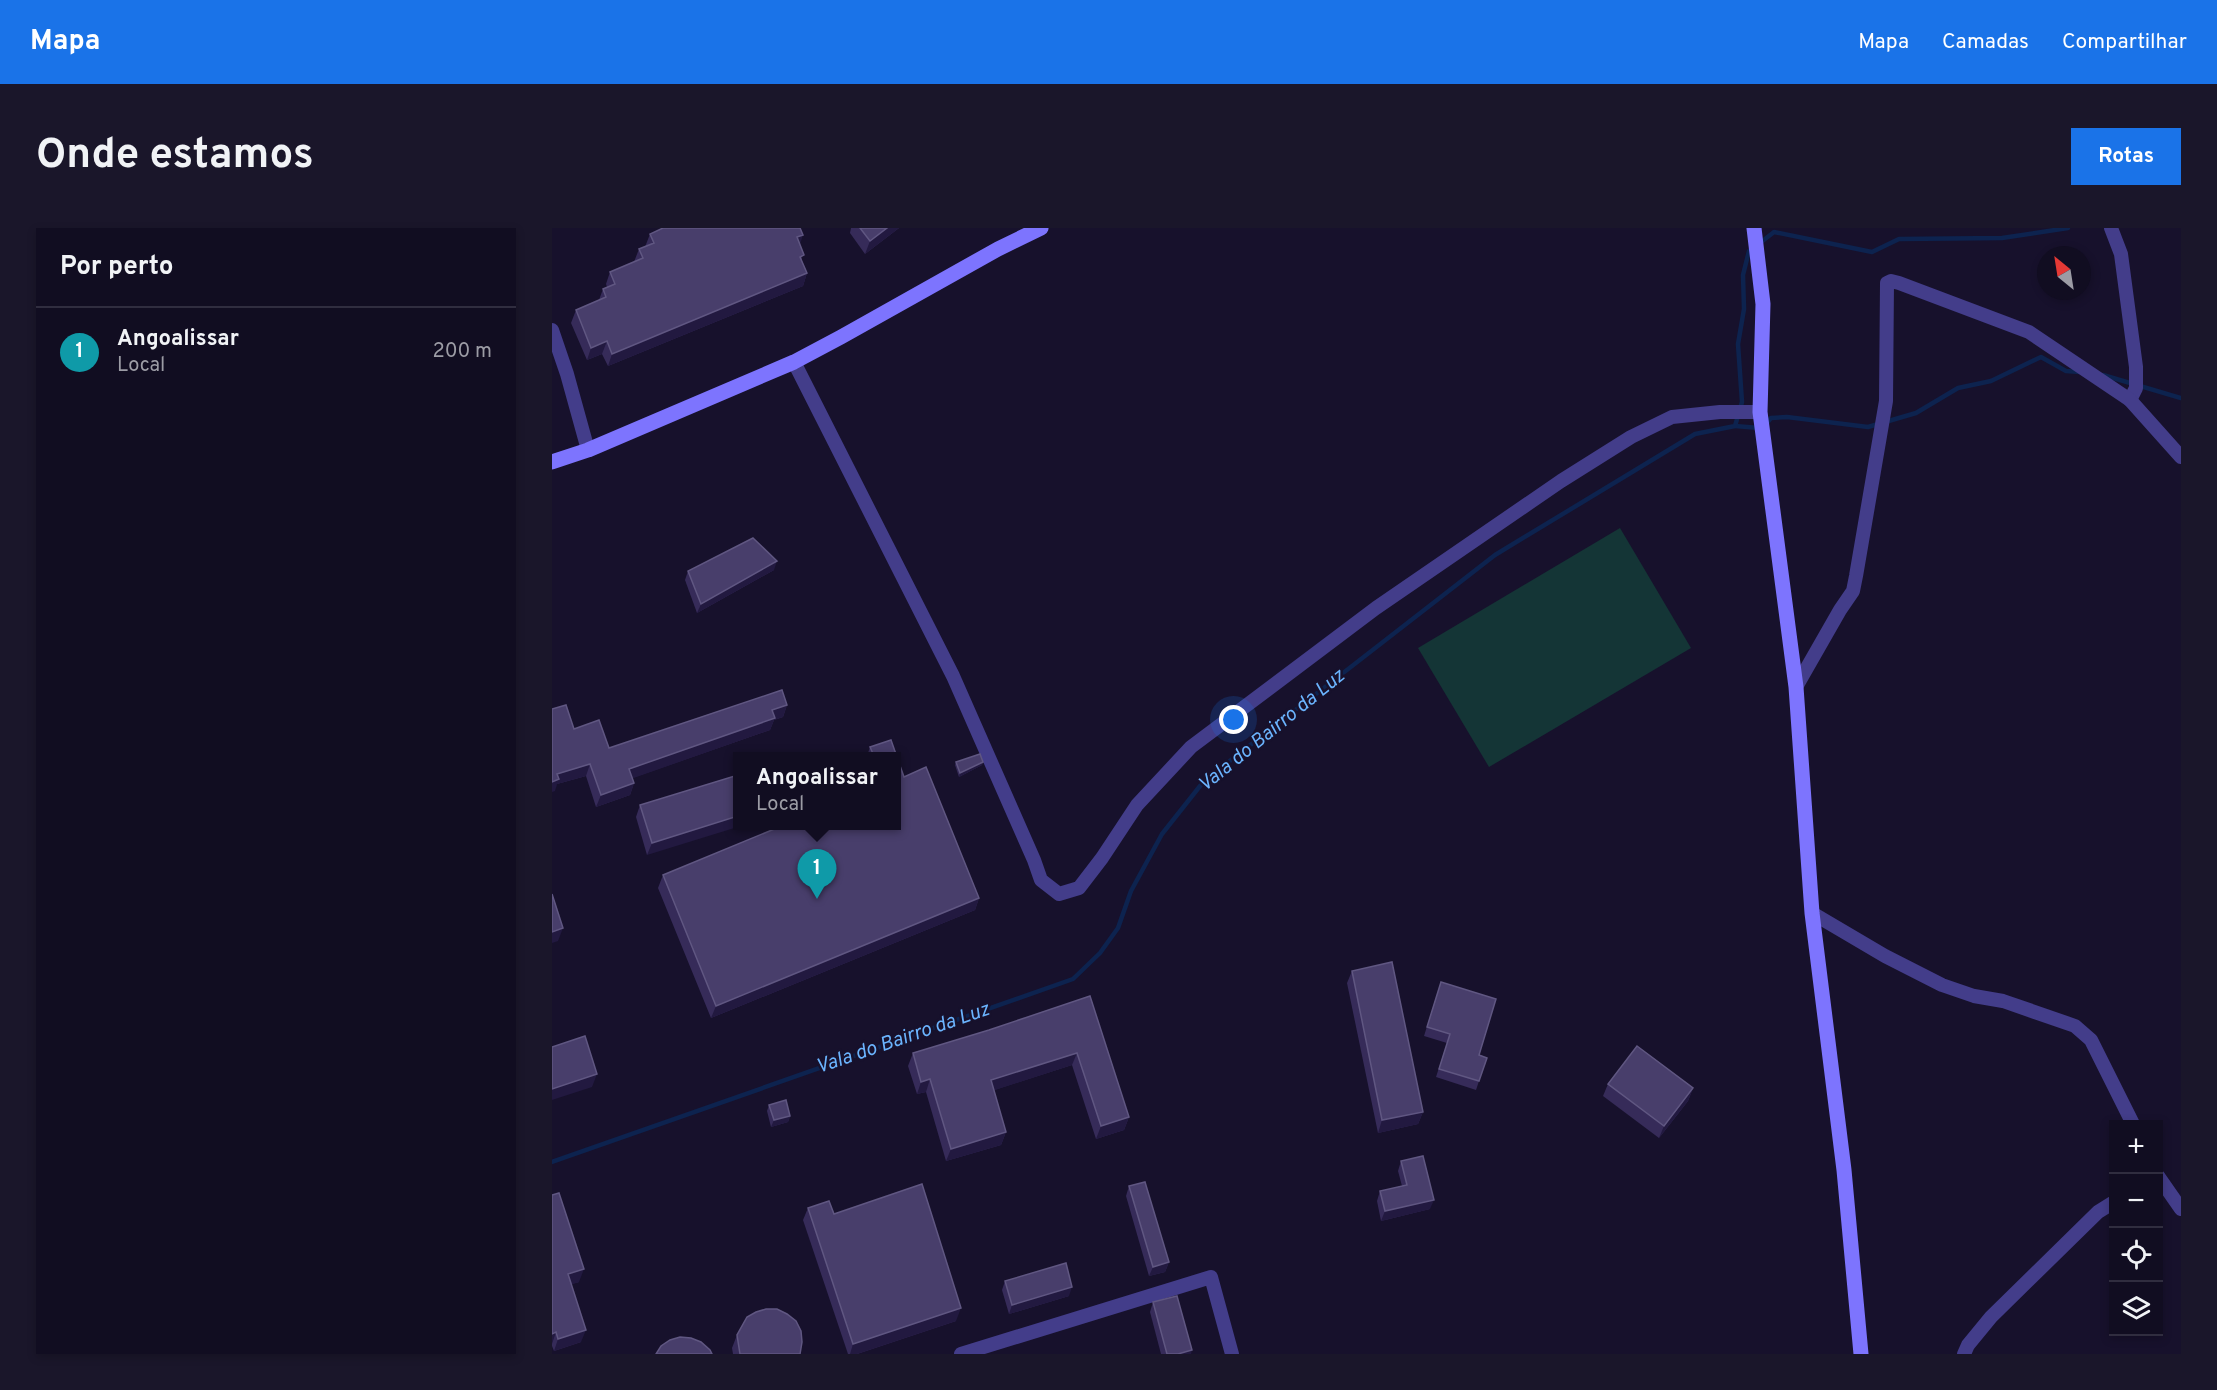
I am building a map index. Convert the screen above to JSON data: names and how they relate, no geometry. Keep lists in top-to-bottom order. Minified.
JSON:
{"water":["Vala do Bairro da Luz"],"north":"top left","page":{"header":"Mapa","nav":["Mapa","Camadas","Compartilhar"],"buttons":"Rotas","title":"Onde estamos","heading":"Por perto","list":[{"mark":"1","name":"Angoalissar","note":"Local","value":"200 m"}],"popup":["Angoalissar","Local"],"pins":"1","map_buttons":["+","−"]}}
